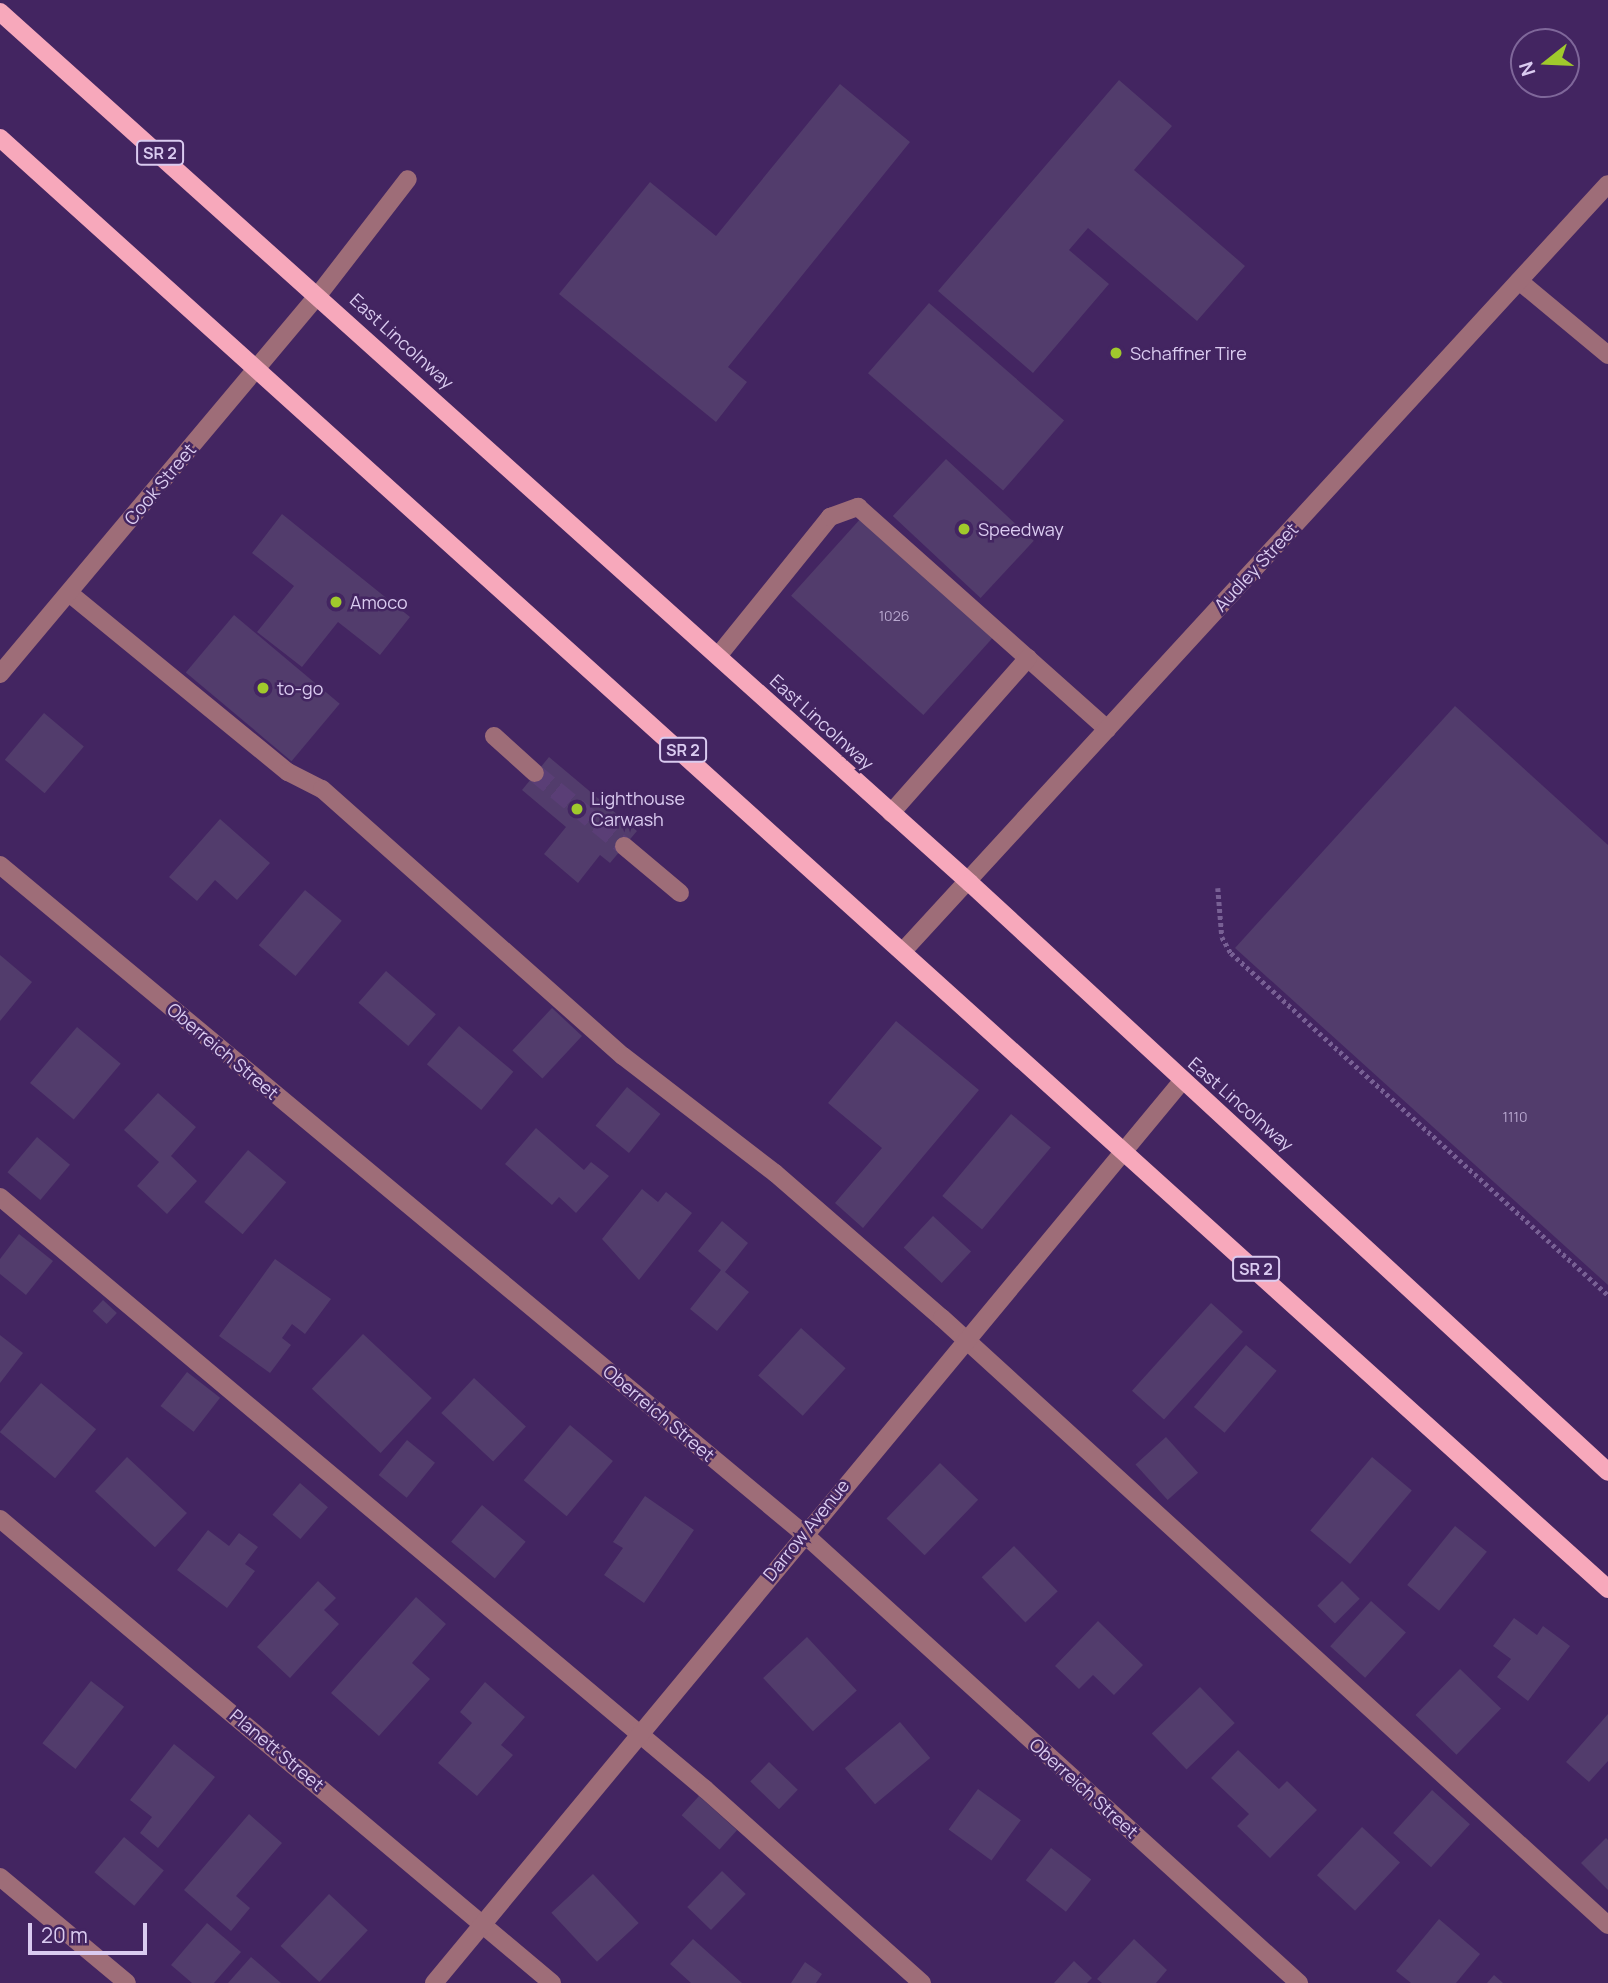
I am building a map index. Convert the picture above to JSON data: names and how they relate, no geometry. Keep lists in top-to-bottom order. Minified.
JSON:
{"streets":{"main road":["SR 2","East Lincolnway"],"street":["Cook Street","Audley Street","Oberreich Street","Darrow Avenue","Planett Street"]},"crossings":[["SR 2","Cook Street"],["SR 2","Audley Street"],["SR 2","Darrow Avenue"],["East Lincolnway","Cook Street"],["East Lincolnway","Audley Street"],["East Lincolnway","Darrow Avenue"],["Oberreich Street","Darrow Avenue"],["Darrow Avenue","Planett Street"]],"places":["Schaffner Tire","Speedway","Amoco","to-go","Lighthouse Carwash"],"house_numbers":["1026","1110"],"scale_bar":"20 m","north":"left"}
